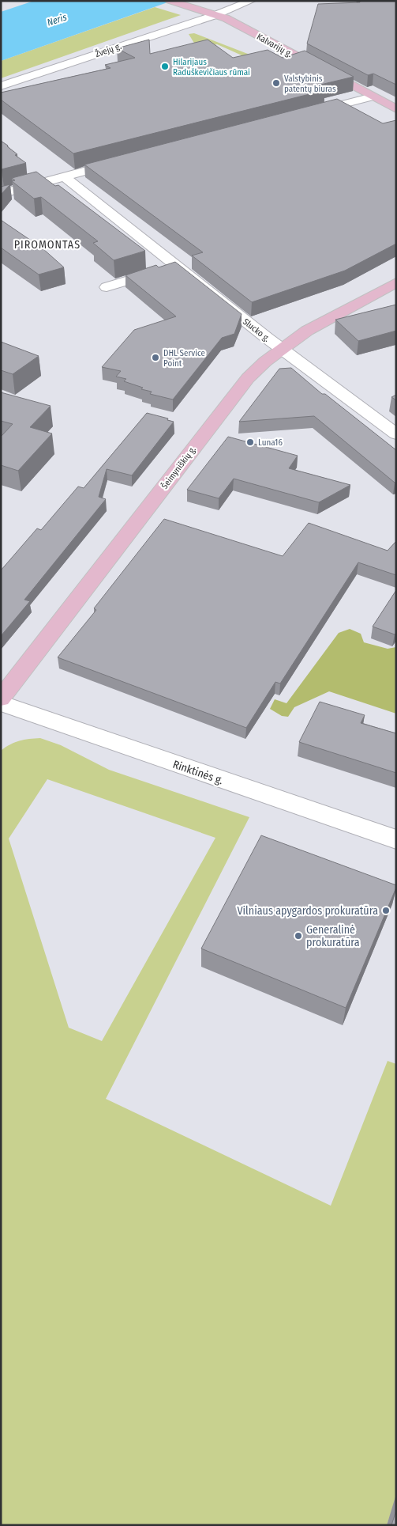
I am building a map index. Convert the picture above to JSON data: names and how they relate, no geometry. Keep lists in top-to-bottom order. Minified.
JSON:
{"streets":{"main road":["Kalvarijų g.","Šeimyniškių g."],"street":["Žvejų g.","Slucko g.","Rinktinės g."]},"crossings":[["Kalvarijų g.","Žvejų g."],["Slucko g.","Šeimyniškių g."]],"districts":["PIROMONTAS"],"water":["Neris"],"places":["Hilarijaus Raduškevičiaus rūmai","Valstybinis patentų biuras","DHL Service Point","Luna16","Vilniaus apygardos prokuratūra","Generalinė prokuratūra"]}
